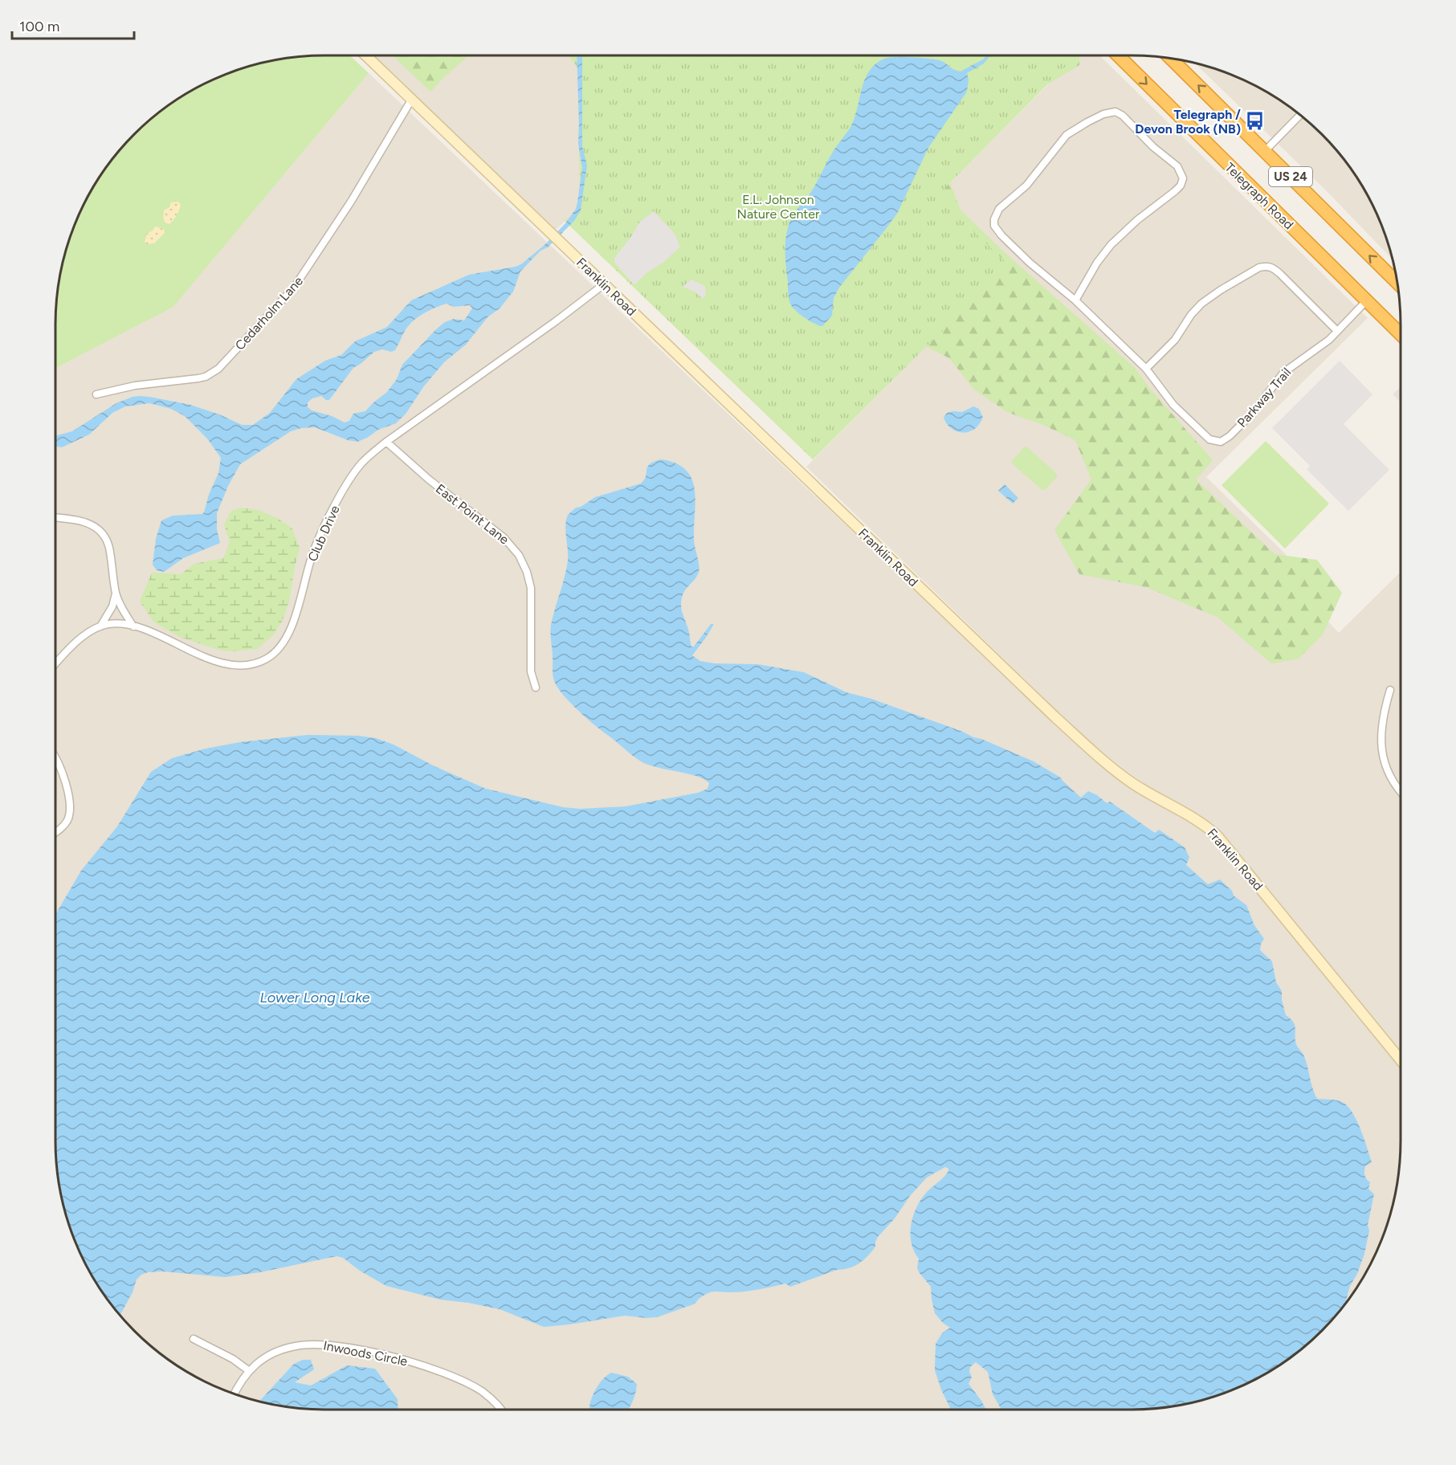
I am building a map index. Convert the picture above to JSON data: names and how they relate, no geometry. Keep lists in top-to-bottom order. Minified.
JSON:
{"streets":{"highway":["US 24","Telegraph Road"],"street":["Franklin Road","Cedarholm Lane","Parkway Trail","East Point Lane","Club Drive","Inwoods Circle"]},"crossings":[["Telegraph Road","Parkway Trail"],["Franklin Road","Cedarholm Lane"],["Franklin Road","Club Drive"],["East Point Lane","Club Drive"]],"water":["Lower Long Lake"],"parks":["E.L. Johnson Nature Center"],"places":{"bus stop":["Telegraph / Devon Brook (NB)"]},"scale_bar":"100 m"}
